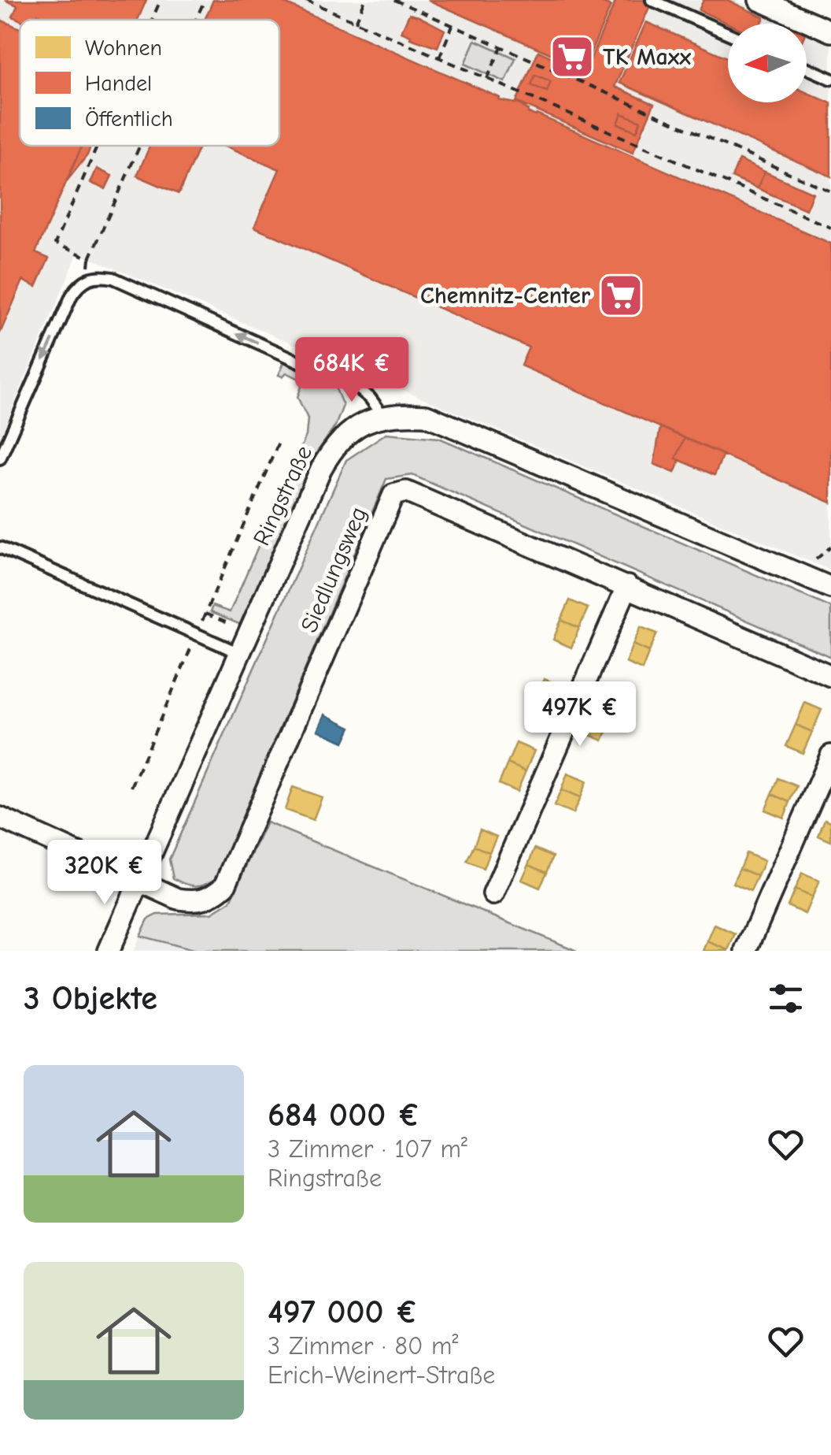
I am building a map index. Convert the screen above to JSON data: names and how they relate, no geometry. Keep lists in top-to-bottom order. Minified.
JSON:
{"streets":{"street":["Ringstraße","Siedlungsweg"]},"crossings":[["Ringstraße","Siedlungsweg"]],"places":{"supermarket":["TK Maxx","Chemnitz-Center"]},"legend":["Wohnen","Handel","Öffentlich"],"north":"left","page":{"price":["684K €","497K €","320K €"],"heading":"3 Objekte","list":[{"name":"684 000 €","note":"3 Zimmer · 107 m² · Ringstraße"},{"name":"497 000 €","note":"3 Zimmer · 80 m² · Erich-Weinert-Straße"}]}}
